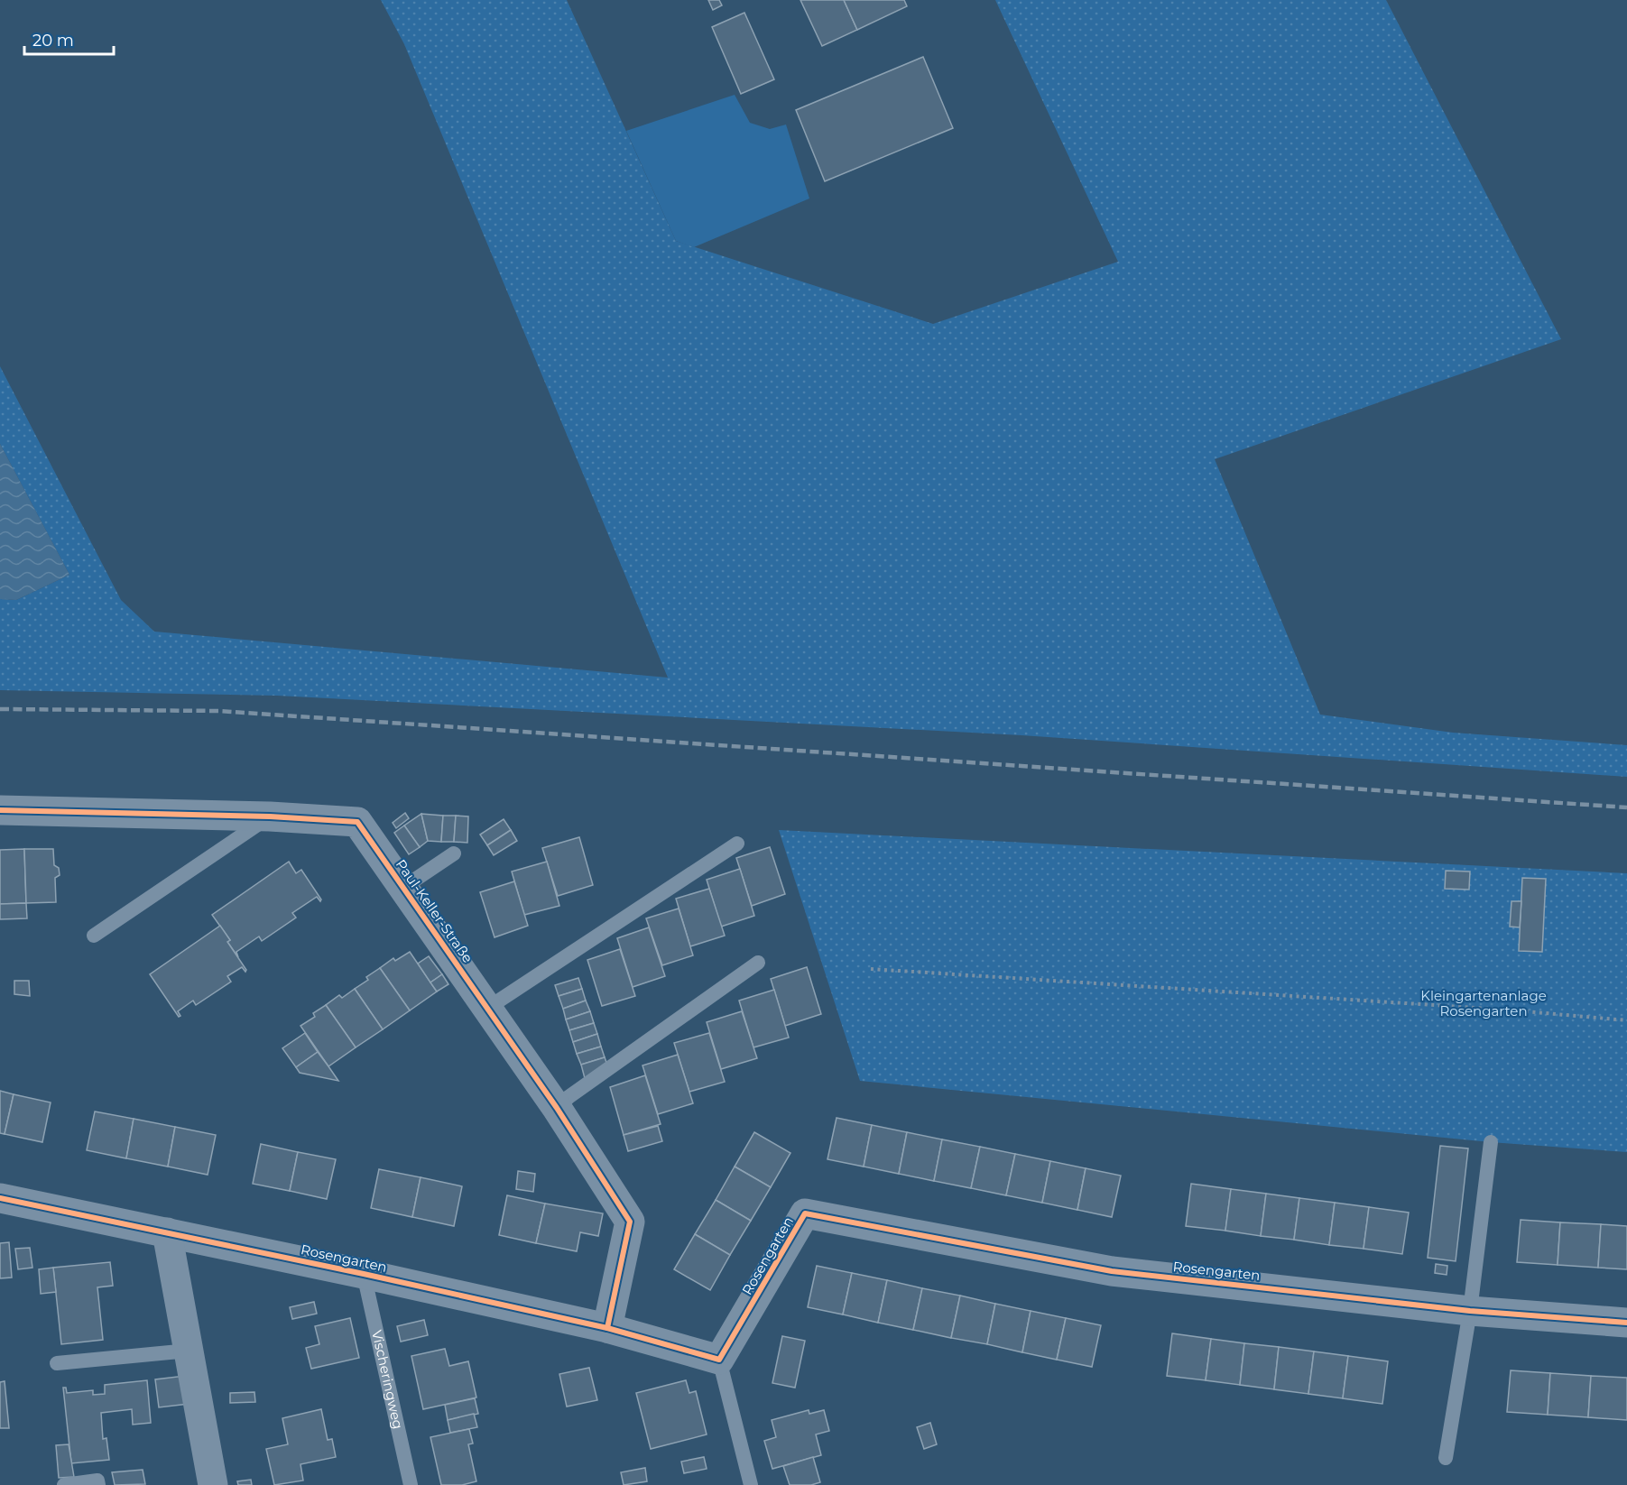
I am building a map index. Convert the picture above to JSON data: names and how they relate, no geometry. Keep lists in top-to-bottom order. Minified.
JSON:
{"streets":{"street":["Paul-Keller-Straße","Rosengarten"],"lane":["Vischeringweg"]},"crossings":[["Paul-Keller-Straße","Rosengarten"],["Rosengarten","Vischeringweg"]],"parks":["Kleingartenanlage Rosengarten"],"scale_bar":"20 m"}
